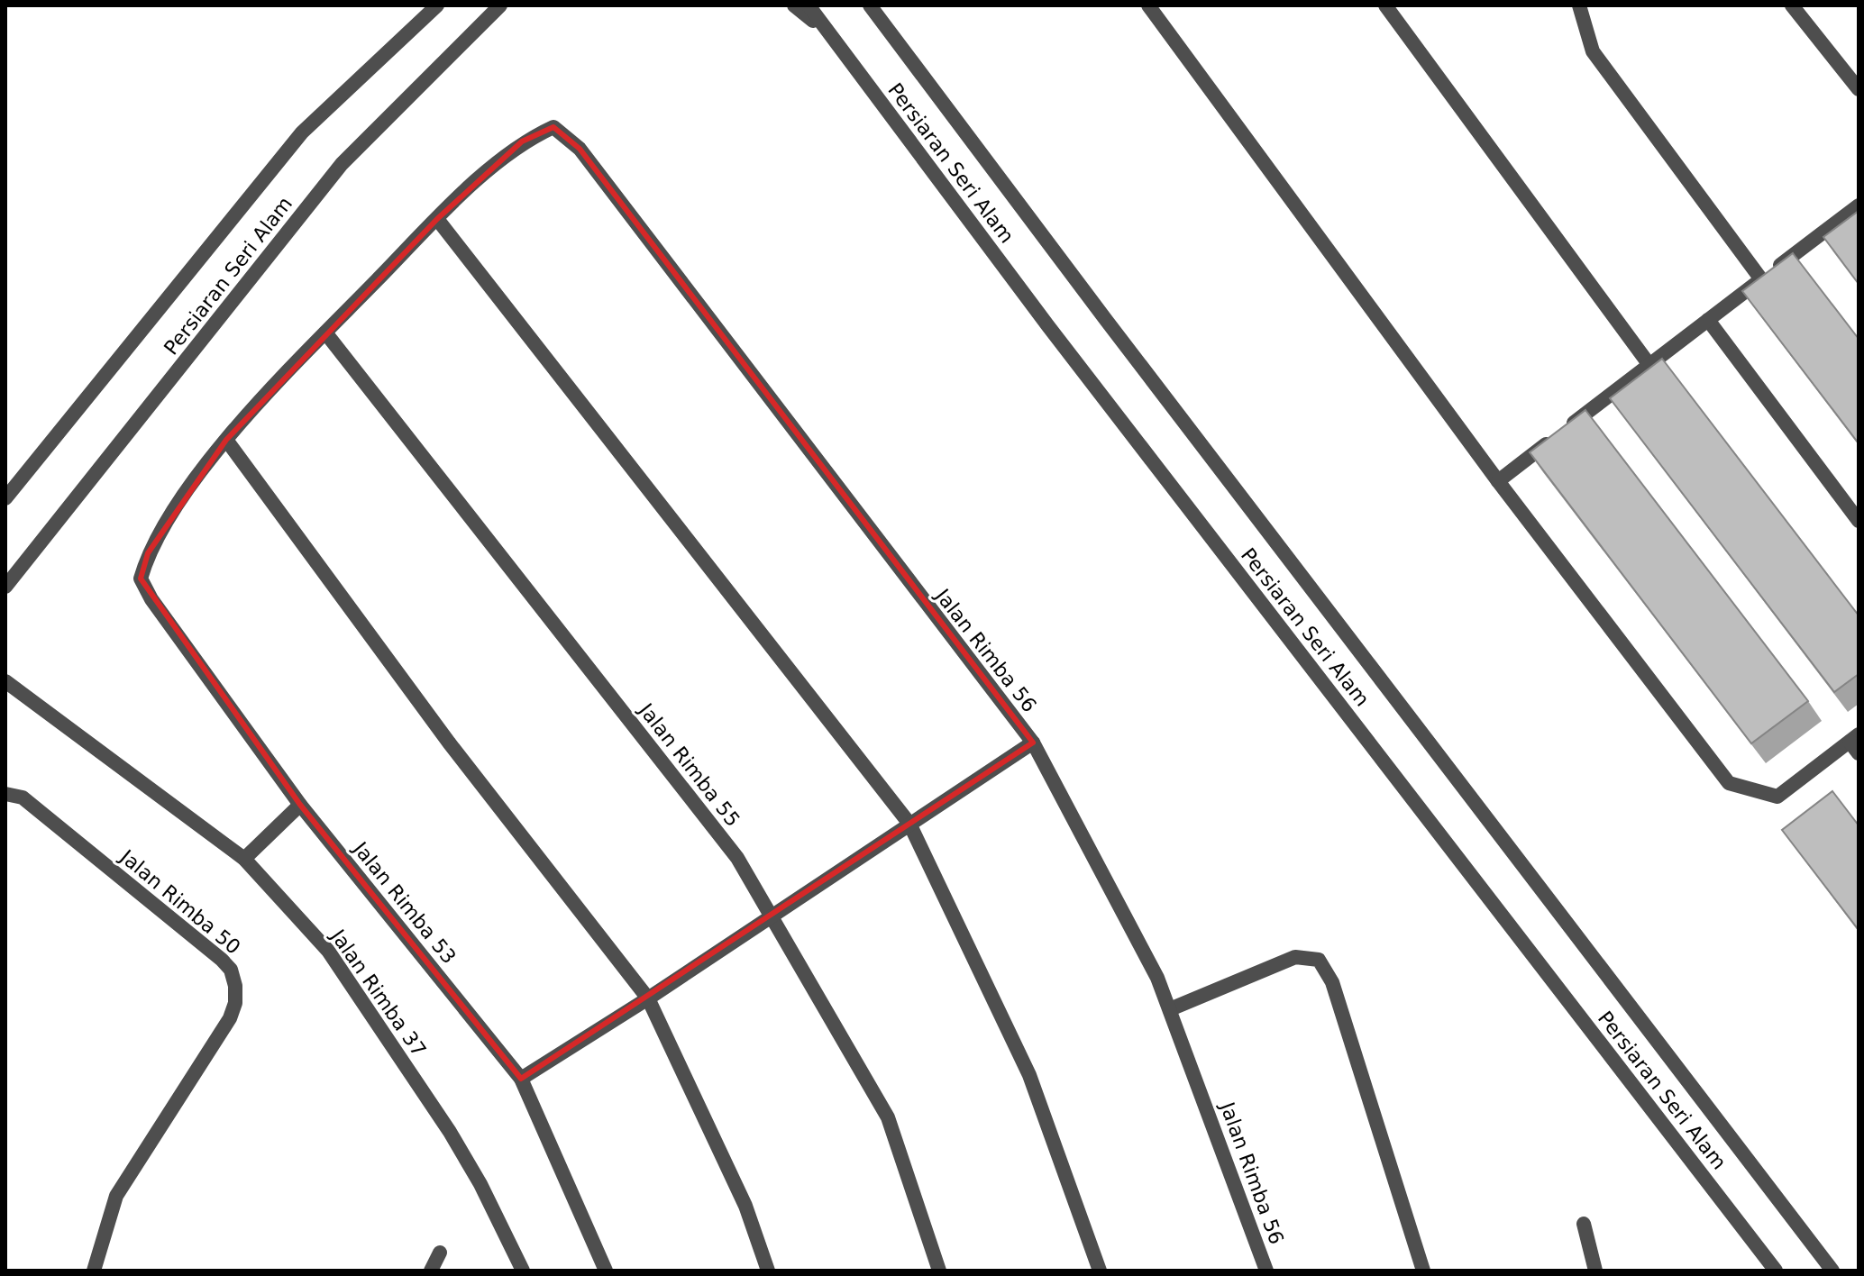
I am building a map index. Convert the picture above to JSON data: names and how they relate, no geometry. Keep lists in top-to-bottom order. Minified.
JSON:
{"streets":{"street":["Persiaran Seri Alam","Jalan Rimba 56","Jalan Rimba 55","Jalan Rimba 50","Jalan Rimba 53","Jalan Rimba 37"]}}
